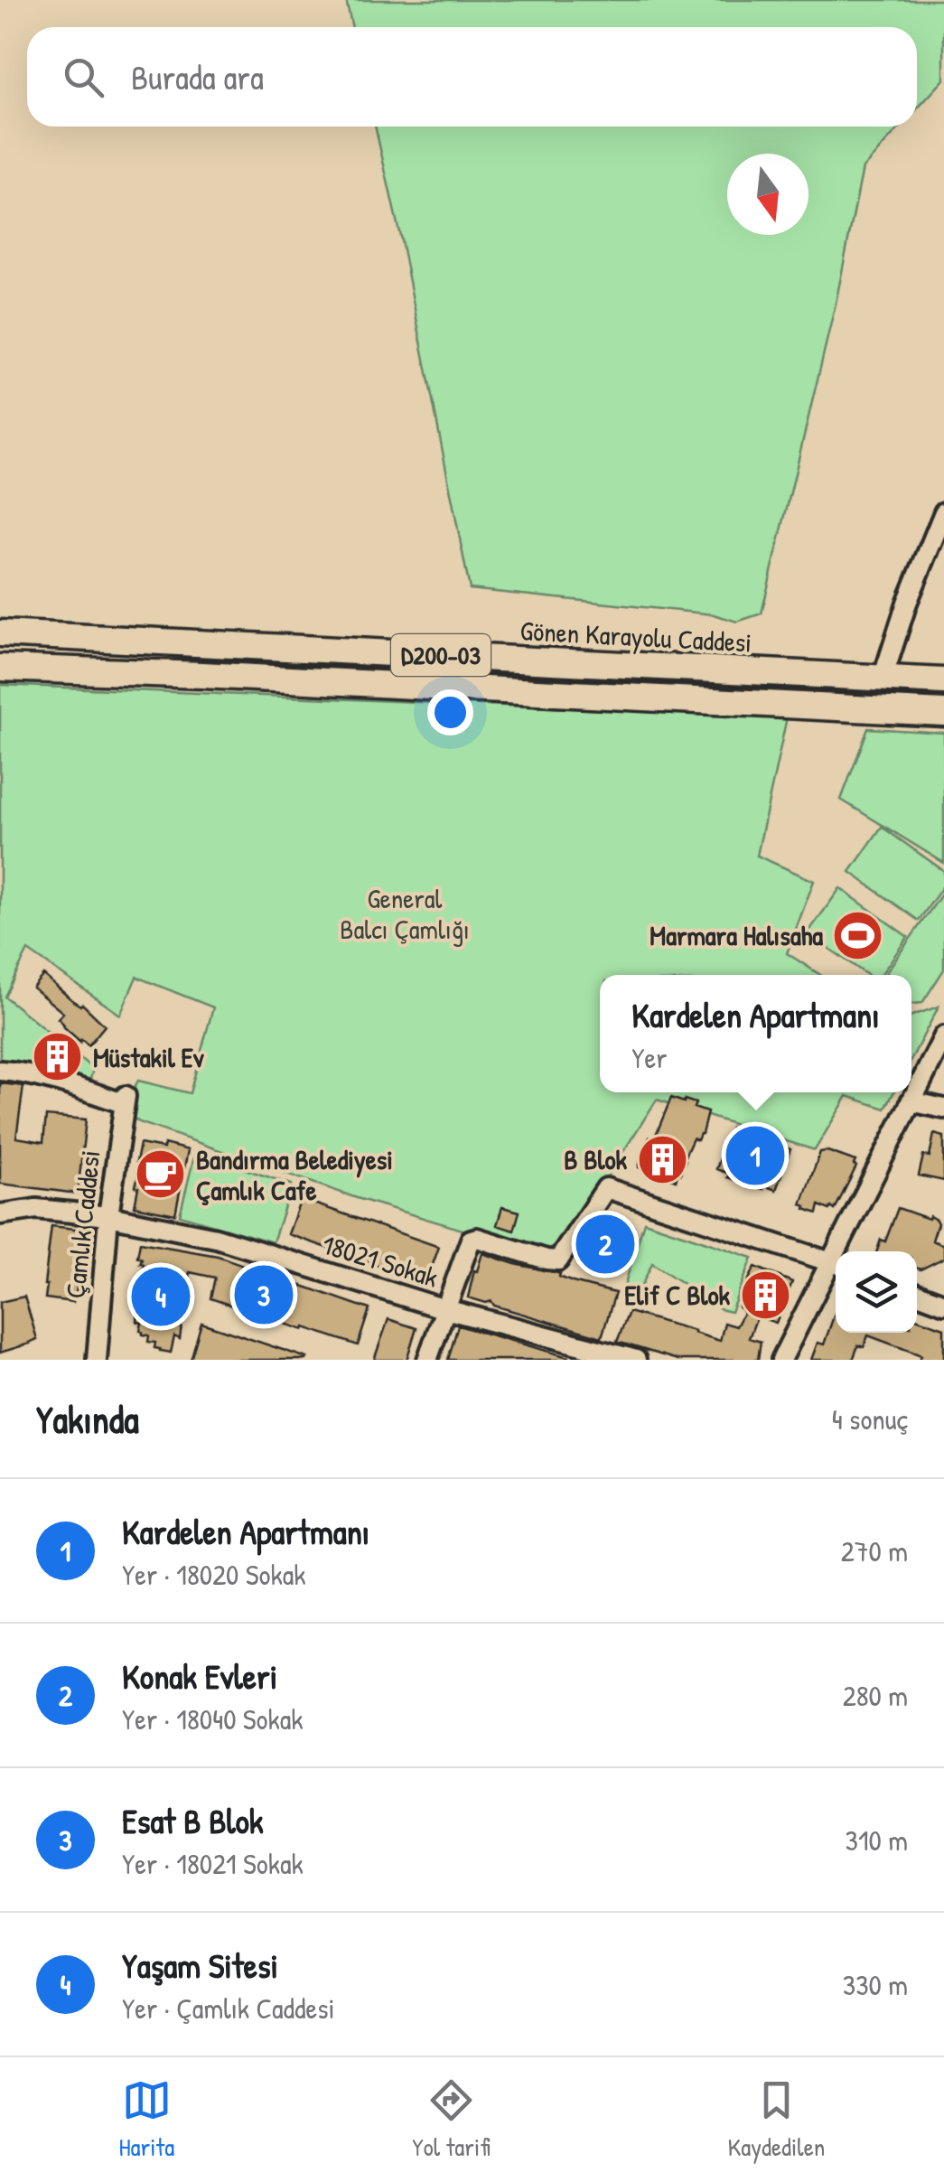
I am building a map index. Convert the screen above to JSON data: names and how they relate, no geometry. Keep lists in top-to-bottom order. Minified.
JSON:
{"streets":{"highway":["Gönen Karayolu Caddesi","D200-03"],"street":["Çamlık Caddesi","18021 Sokak"]},"crossings":[["Çamlık Caddesi","18021 Sokak"]],"parks":["General Balcı Çamlığı"],"places":{"sports":["Marmara Halısaha"],"building":["Müstakil Ev","B Blok","Elif C Blok"],"cafe":["Bandırma Belediyesi Çamlık Cafe"]},"north":"bottom","page":{"search":"Burada ara","popup":["Kardelen Apartmanı","Yer"],"pins":["1","2","3","4"],"heading":["Yakında","4 sonuç"],"list":[{"mark":"1","name":"Kardelen Apartmanı","note":"Yer · 18020 Sokak","value":"270 m"},{"mark":"2","name":"Konak Evleri","note":"Yer · 18040 Sokak","value":"280 m"},{"mark":"3","name":"Esat B Blok","note":"Yer · 18021 Sokak","value":"310 m"},{"mark":"4","name":"Yaşam Sitesi","note":"Yer · Çamlık Caddesi","value":"330 m"}],"nav":["Harita","Yol tarifi","Kaydedilen"]}}
